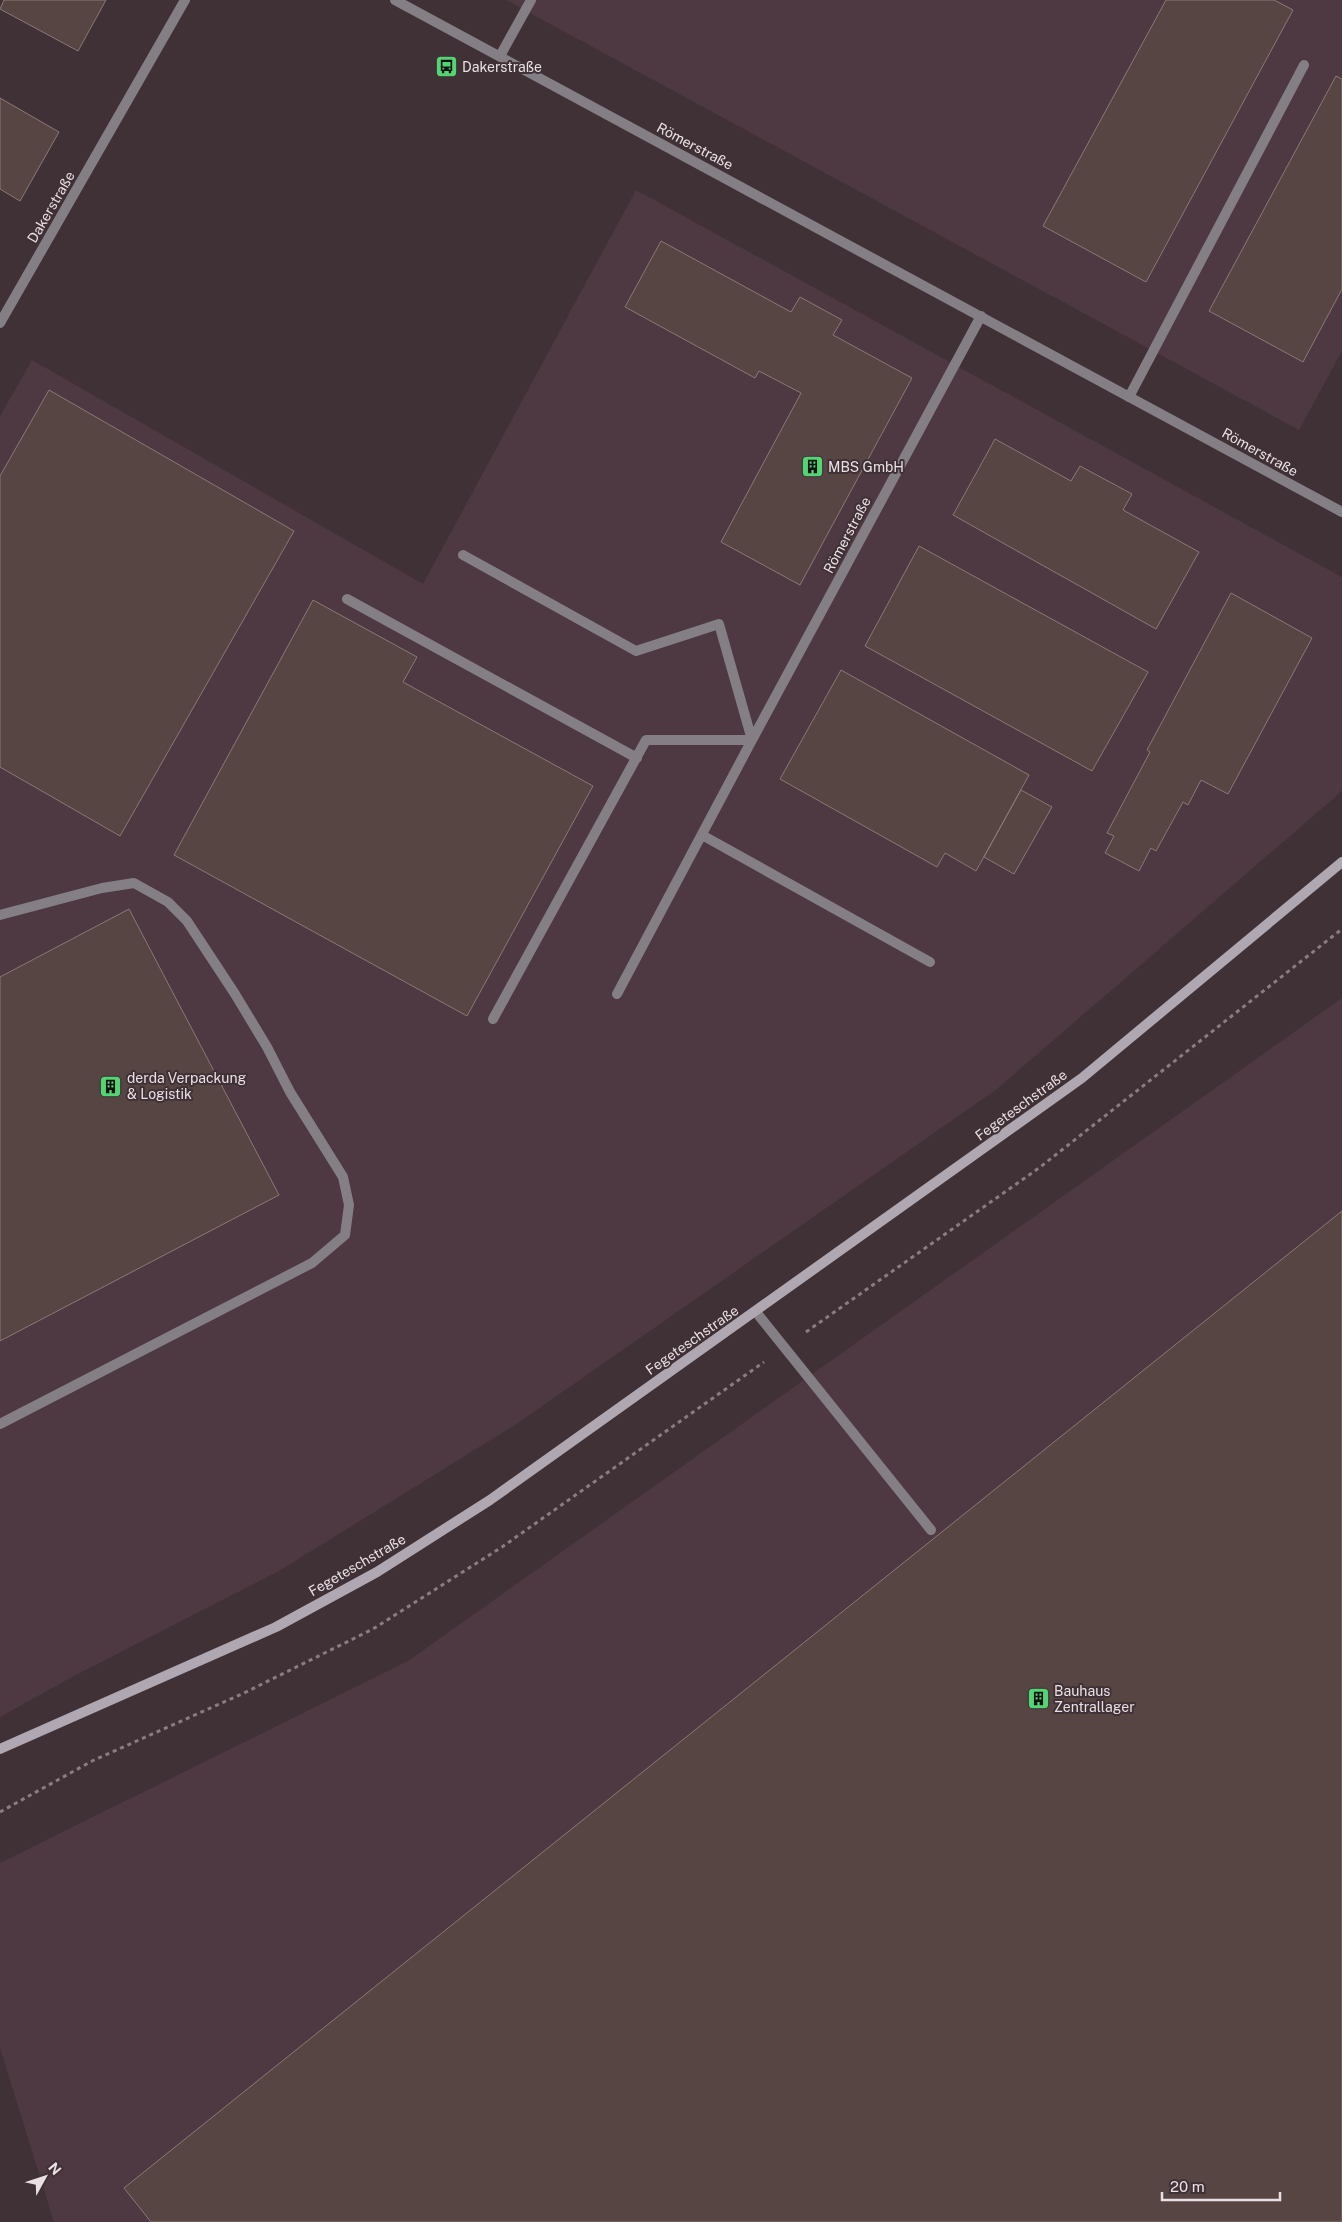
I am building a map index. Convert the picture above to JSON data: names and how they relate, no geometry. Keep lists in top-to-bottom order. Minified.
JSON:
{"streets":{"main road":["Fegeteschstraße"],"street":["Römerstraße","Dakerstraße"]},"places":{"bus stop":["Dakerstraße"],"building":["MBS GmbH","derda Verpackung & Logistik","Bauhaus Zentrallager"]},"scale_bar":"20 m","north":"top right"}
